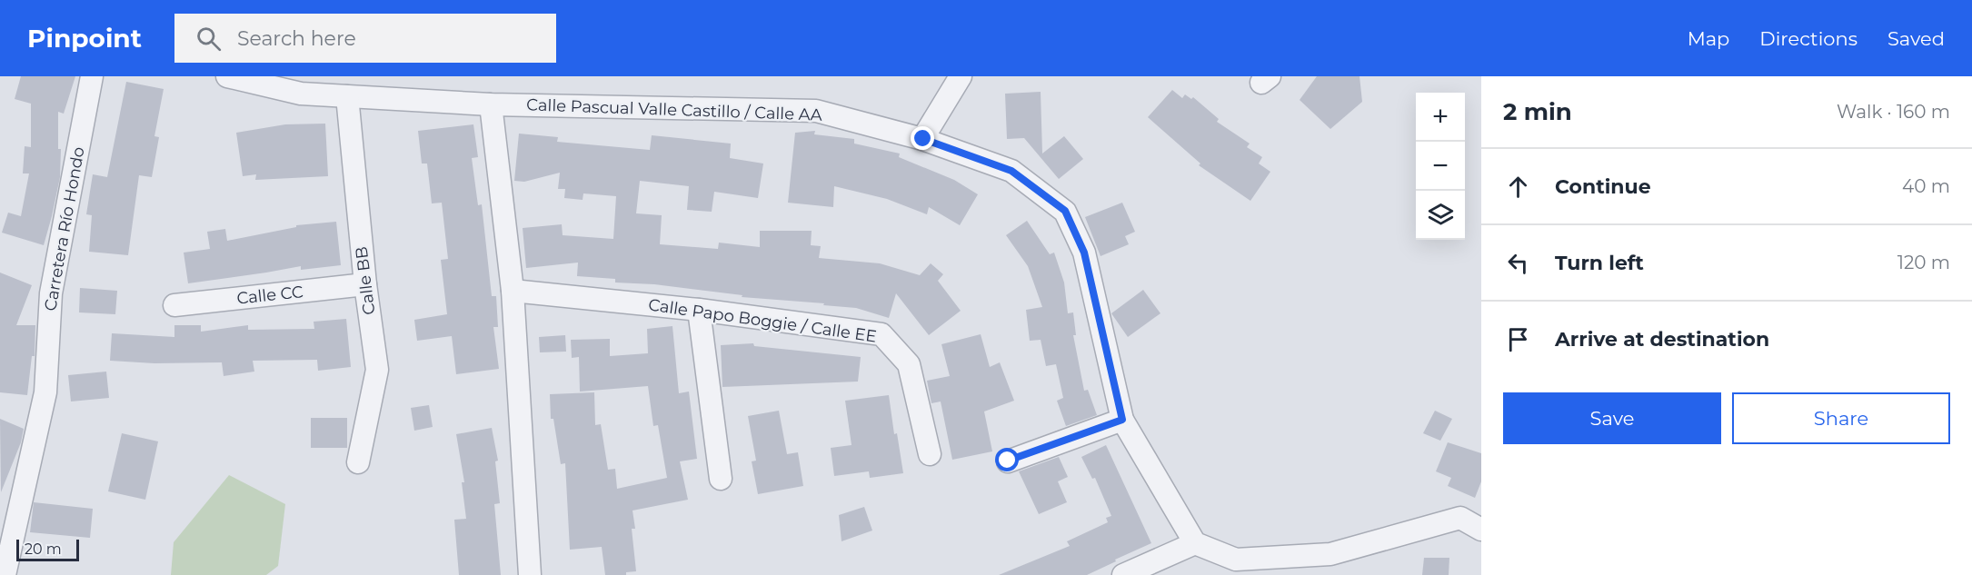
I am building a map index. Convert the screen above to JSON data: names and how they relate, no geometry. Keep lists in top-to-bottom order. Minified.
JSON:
{"streets":{"street":["Calle Pascual Valle Castillo / Calle AA","Carretera Río Hondo","Calle BB","Calle CC","Calle Papo Boggie / Calle EE"]},"crossings":[["Calle Pascual Valle Castillo / Calle AA","Calle BB"],["Calle BB","Calle CC"]],"scale_bar":"20 m","page":{"header":"Pinpoint","search":"Search here","nav":["Map","Directions","Saved"],"heading":["2 min","Walk · 160 m"],"map_buttons":["+","−"],"list":[["Continue","40 m"],["Turn left","120 m"],"Arrive at destination"],"buttons":["Save","Share"],"scale":"20 m"}}
